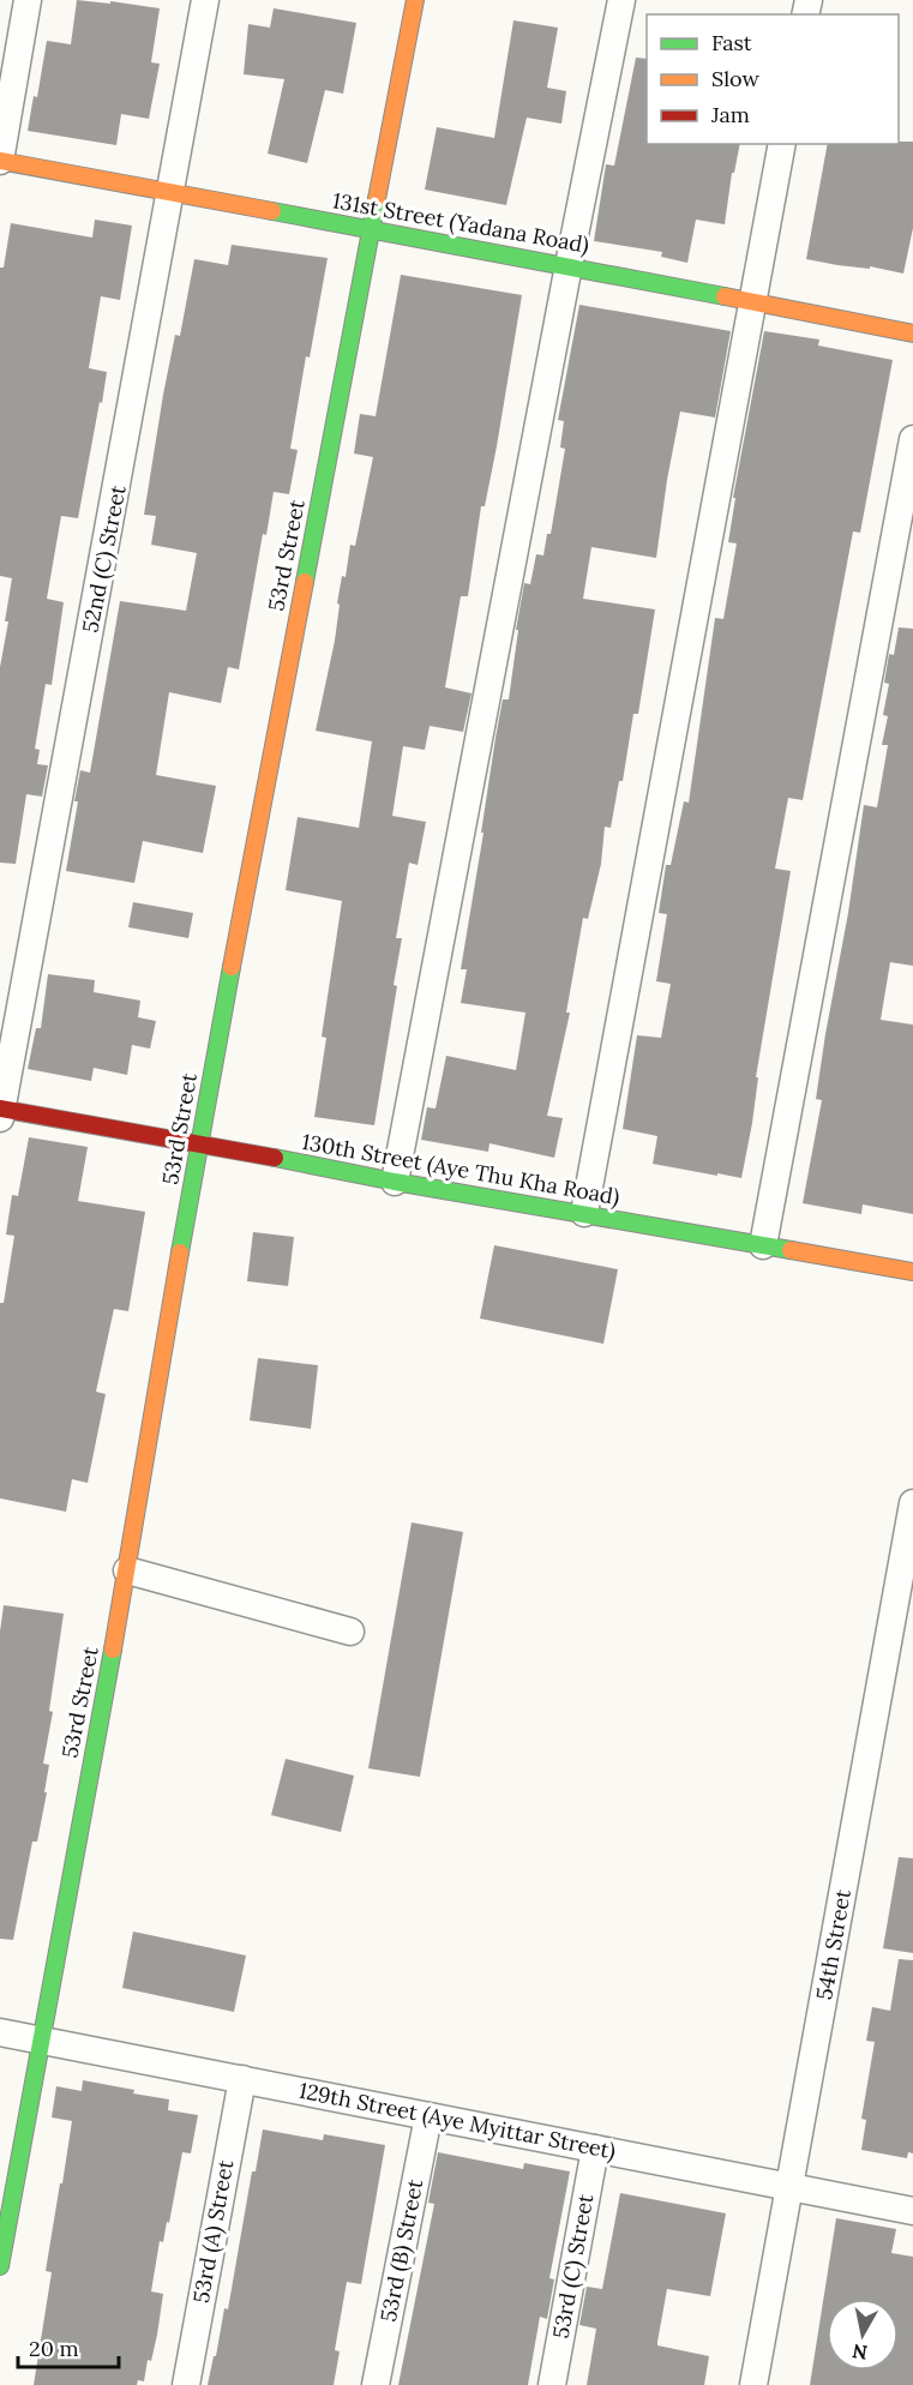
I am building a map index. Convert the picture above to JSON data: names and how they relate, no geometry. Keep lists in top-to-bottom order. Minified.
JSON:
{"streets":{"street":["131st Street (Yadana Road)","53rd Street","52nd (C) Street","130th Street (Aye Thu Kha Road)","54th Street","129th Street (Aye Myittar Street)","53rd (A) Street","53rd (B) Street","53rd (C) Street"]},"crossings":[["131st Street (Yadana Road)","53rd Street"],["131st Street (Yadana Road)","52nd (C) Street"],["53rd Street","130th Street (Aye Thu Kha Road)"],["53rd Street","129th Street (Aye Myittar Street)"],["52nd (C) Street","130th Street (Aye Thu Kha Road)"],["54th Street","129th Street (Aye Myittar Street)"],["129th Street (Aye Myittar Street)","53rd (A) Street"],["129th Street (Aye Myittar Street)","53rd (B) Street"],["129th Street (Aye Myittar Street)","53rd (C) Street"]],"legend":["Fast","Slow","Jam"],"scale_bar":"20 m","north":"bottom"}
